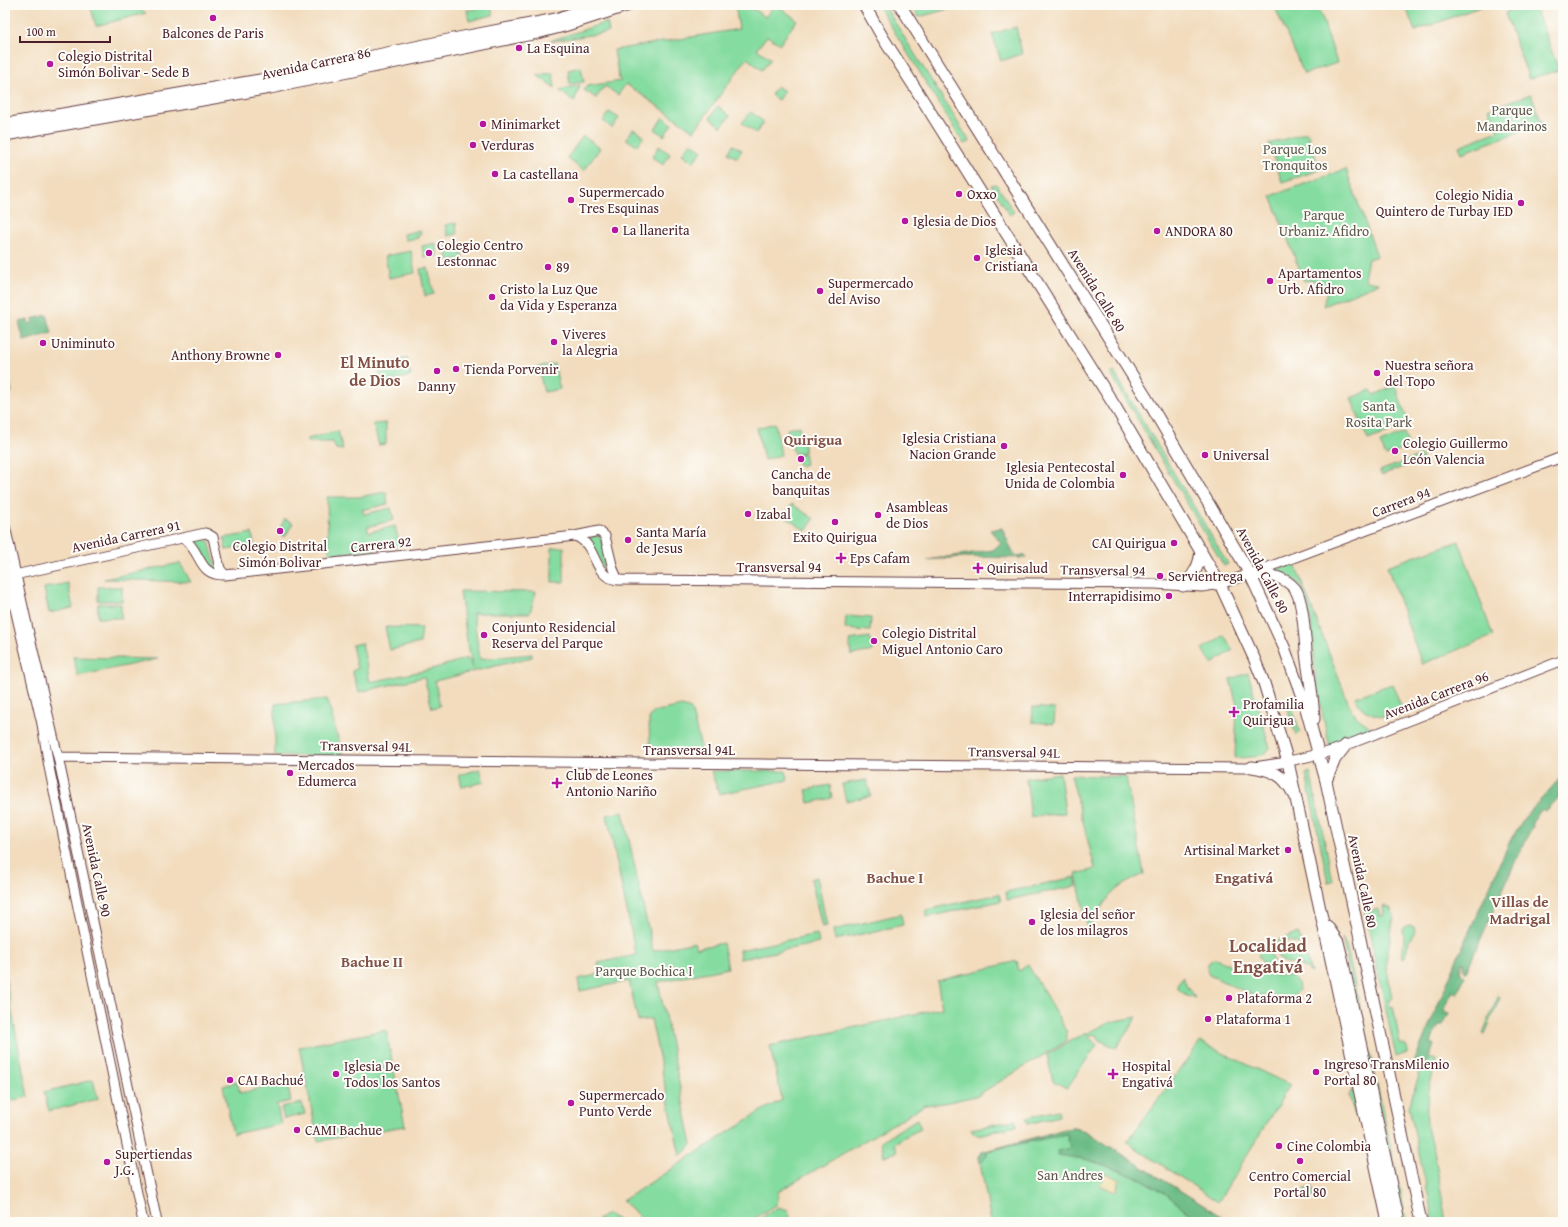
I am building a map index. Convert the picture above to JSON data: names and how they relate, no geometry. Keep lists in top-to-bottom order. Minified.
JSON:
{"streets":{"main road":["Avenida Carrera 86","Avenida Calle 80","Carrera 94","Avenida Carrera 91","Carrera 92","Transversal 94","Avenida Carrera 96","Transversal 94L","Avenida Calle 90"]},"crossings":[["Avenida Calle 80","Carrera 94"],["Avenida Calle 80","Transversal 94"],["Avenida Calle 80","Avenida Carrera 96"],["Avenida Calle 80","Transversal 94L"],["Carrera 94","Transversal 94"],["Avenida Carrera 91","Carrera 92"],["Avenida Carrera 91","Avenida Calle 90"],["Carrera 92","Transversal 94"],["Avenida Carrera 96","Transversal 94L"],["Transversal 94L","Avenida Calle 90"]],"districts":["El Minuto de Dios","Quirigua","Bachue I","Engativá","Villas de Madrigal","Localidad Engativá","Bachue II"],"parks":["Parque Mandarinos","Parque Los Tronquitos","Parque Urbaniz. Afidro","Santa Rosita Park","Parque Bochica I","San Andres"],"places":{"other":["Balcones de Paris","La Esquina","Colegio Distrital Simón Bolivar - Sede B","Minimarket","Verduras","La castellana","Oxxo","Supermercado Tres Esquinas","Colegio Nidia Quintero de Turbay IED","Iglesia de Dios","La llanerita","ANDORA 80","Colegio Centro Lestonnac","Iglesia Cristiana","89","Apartamentos Urb. Afidro","Supermercado del Aviso","Cristo la Luz Que da Vida y Esperanza","Viveres la Alegria","Uniminuto","Anthony Browne","Tienda Porvenir","Danny","Nuestra señora del Topo","Iglesia Cristiana Nacion Grande","Colegio Guillermo León Valencia","Universal","Cancha de banquitas","Iglesia Pentecostal Unida de Colombia","Izabal","Asambleas de Dios","Exito Quirigua","Colegio Distrital Simón Bolivar","Santa María de Jesus","CAI Quirigua","Servientrega","Interrapidisimo","Conjunto Residencial Reserva del Parque","Colegio Distrital Miguel Antonio Caro","Mercados Edumerca","Artisinal Market","Iglesia del señor de los milagros","Plataforma 2","Plataforma 1","Ingreso TransMilenio Portal 80","Iglesia De Todos los Santos","CAI Bachué","Supermercado Punto Verde","CAMI Bachue","Cine Colombia","Centro Comercial Portal 80","Supertiendas J.G."],"health":["Eps Cafam","Quirisalud","Profamilia Quirigua","Club de Leones Antonio Nariño","Hospital Engativá"]},"scale_bar":"100 m"}
